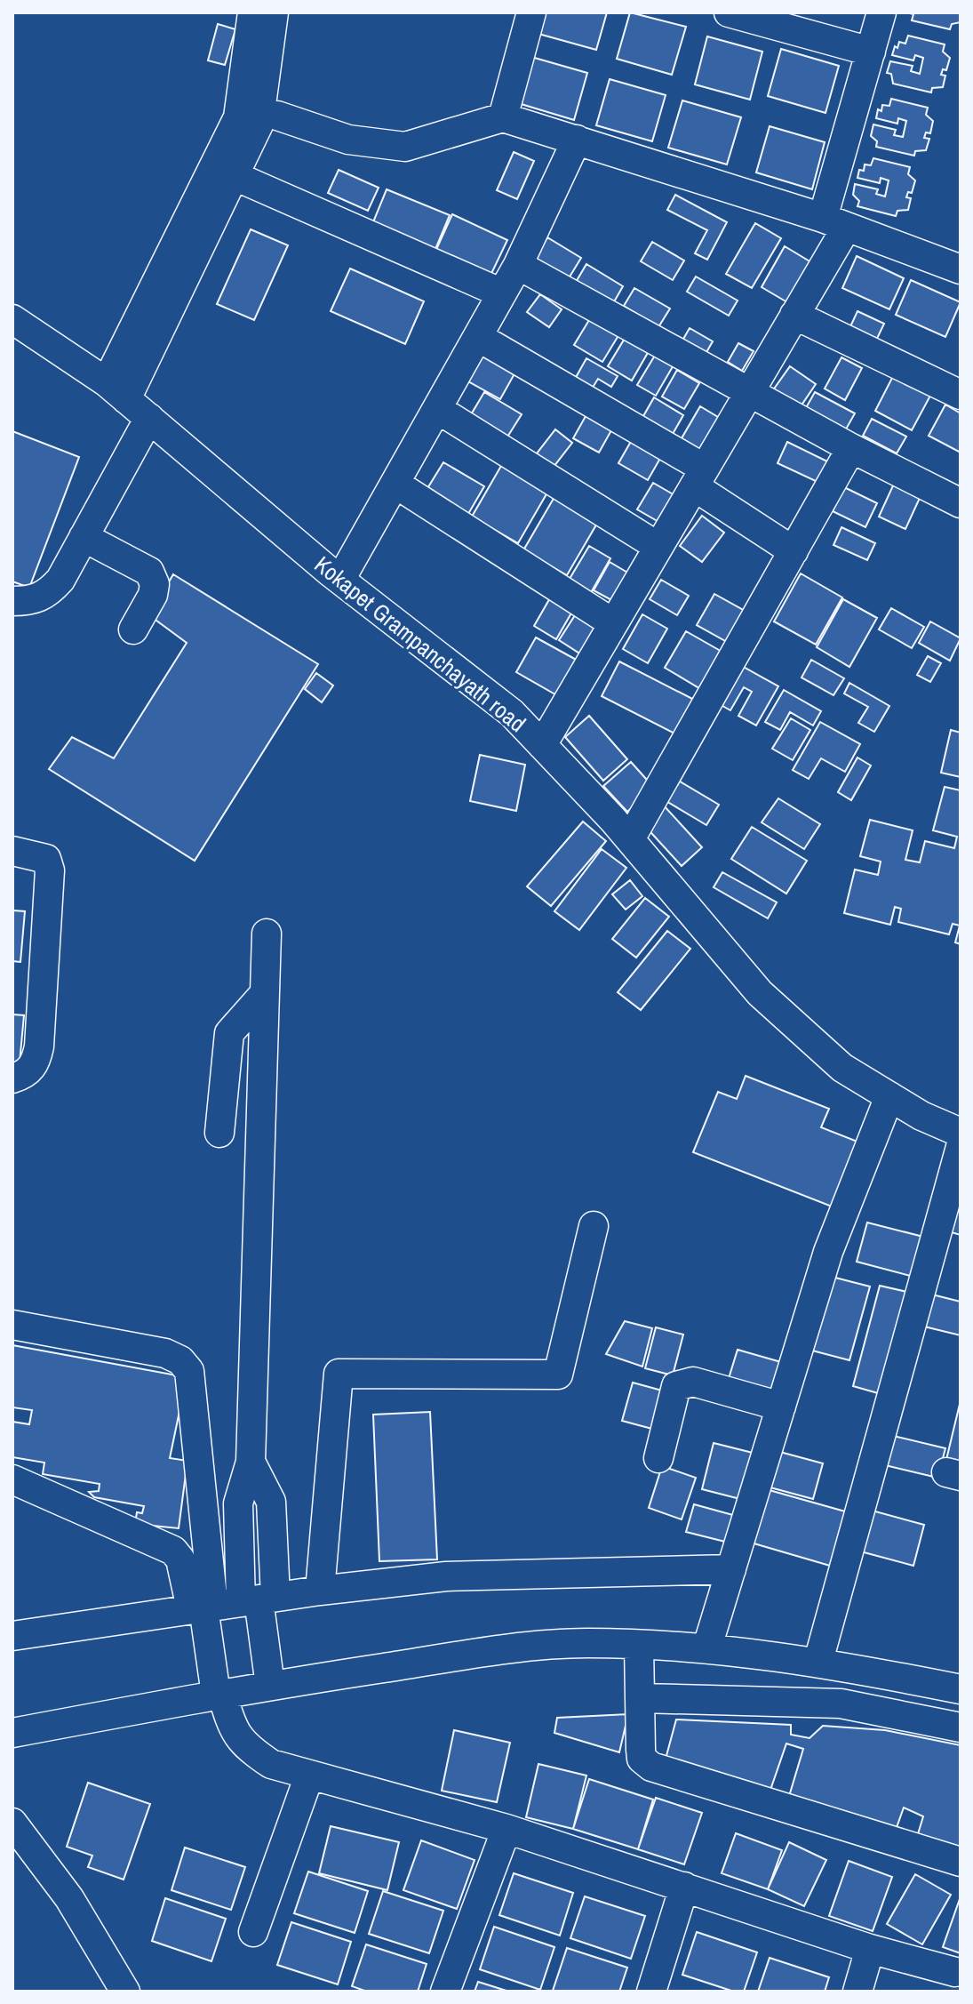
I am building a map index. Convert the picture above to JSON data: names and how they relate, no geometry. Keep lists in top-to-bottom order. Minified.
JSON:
{"streets":{"street":["Kokapet Grampanchayath road"]}}
